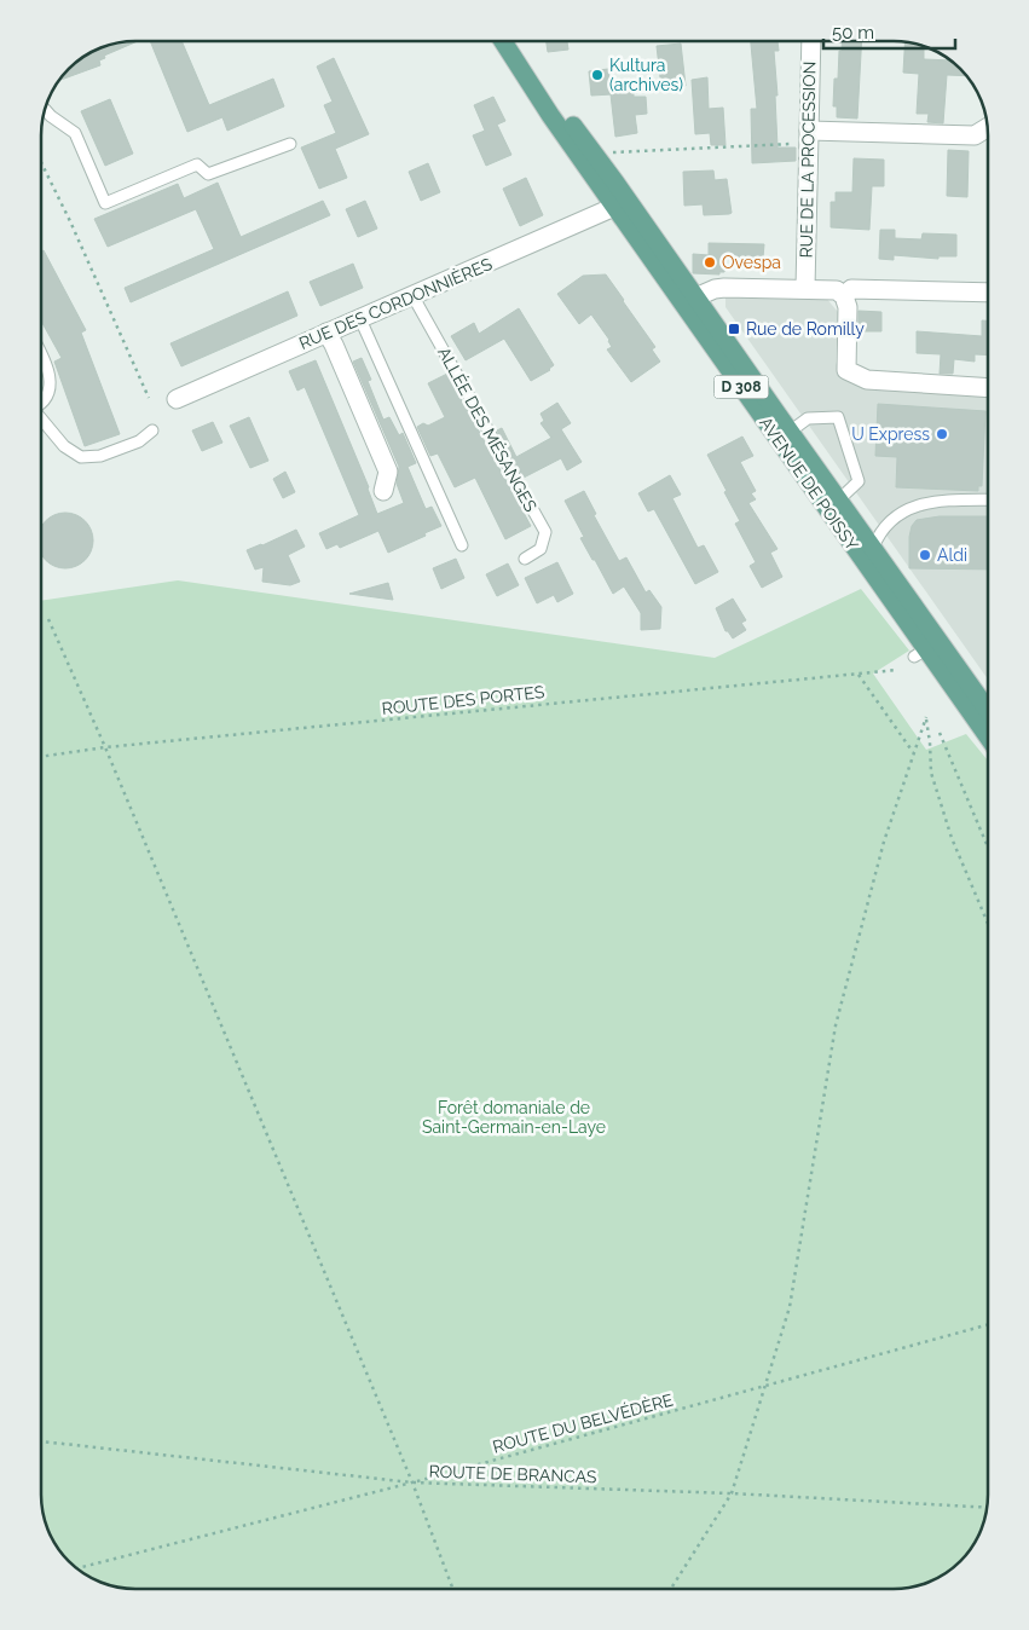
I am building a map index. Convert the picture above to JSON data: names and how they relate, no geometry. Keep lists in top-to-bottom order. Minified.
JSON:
{"streets":{"main road":["D 308","AVENUE DE POISSY"],"street":["RUE DE LA PROCESSION","RUE DES CORDONNIÈRES"],"lane":["ALLÉE DES MÉSANGES"],"path":["ROUTE DES PORTES","ROUTE DU BELVÉDÈRE","ROUTE DE BRANCAS"]},"crossings":[["RUE DES CORDONNIÈRES","ALLÉE DES MÉSANGES"],["RUE DES CORDONNIÈRES","AVENUE DE POISSY"],["ROUTE DU BELVÉDÈRE","ROUTE DE BRANCAS"]],"parks":["Forêt domaniale de Saint-Germain-en-Laye"],"places":{"other":["Kultura (archives)","Ovespa","U Express","Aldi"],"transit":["Rue de Romilly"]},"scale_bar":"50 m"}
